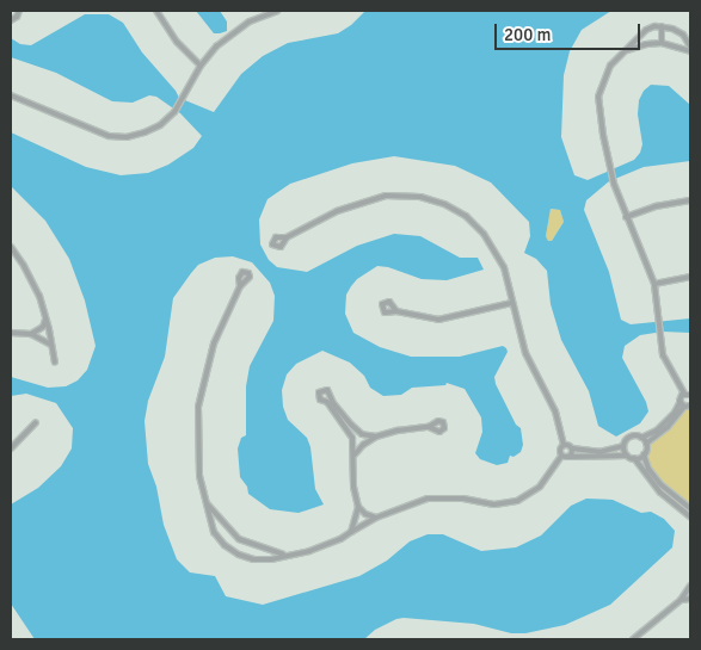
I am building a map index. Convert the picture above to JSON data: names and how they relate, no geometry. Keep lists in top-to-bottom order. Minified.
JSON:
{"scale_bar":"200 m"}
